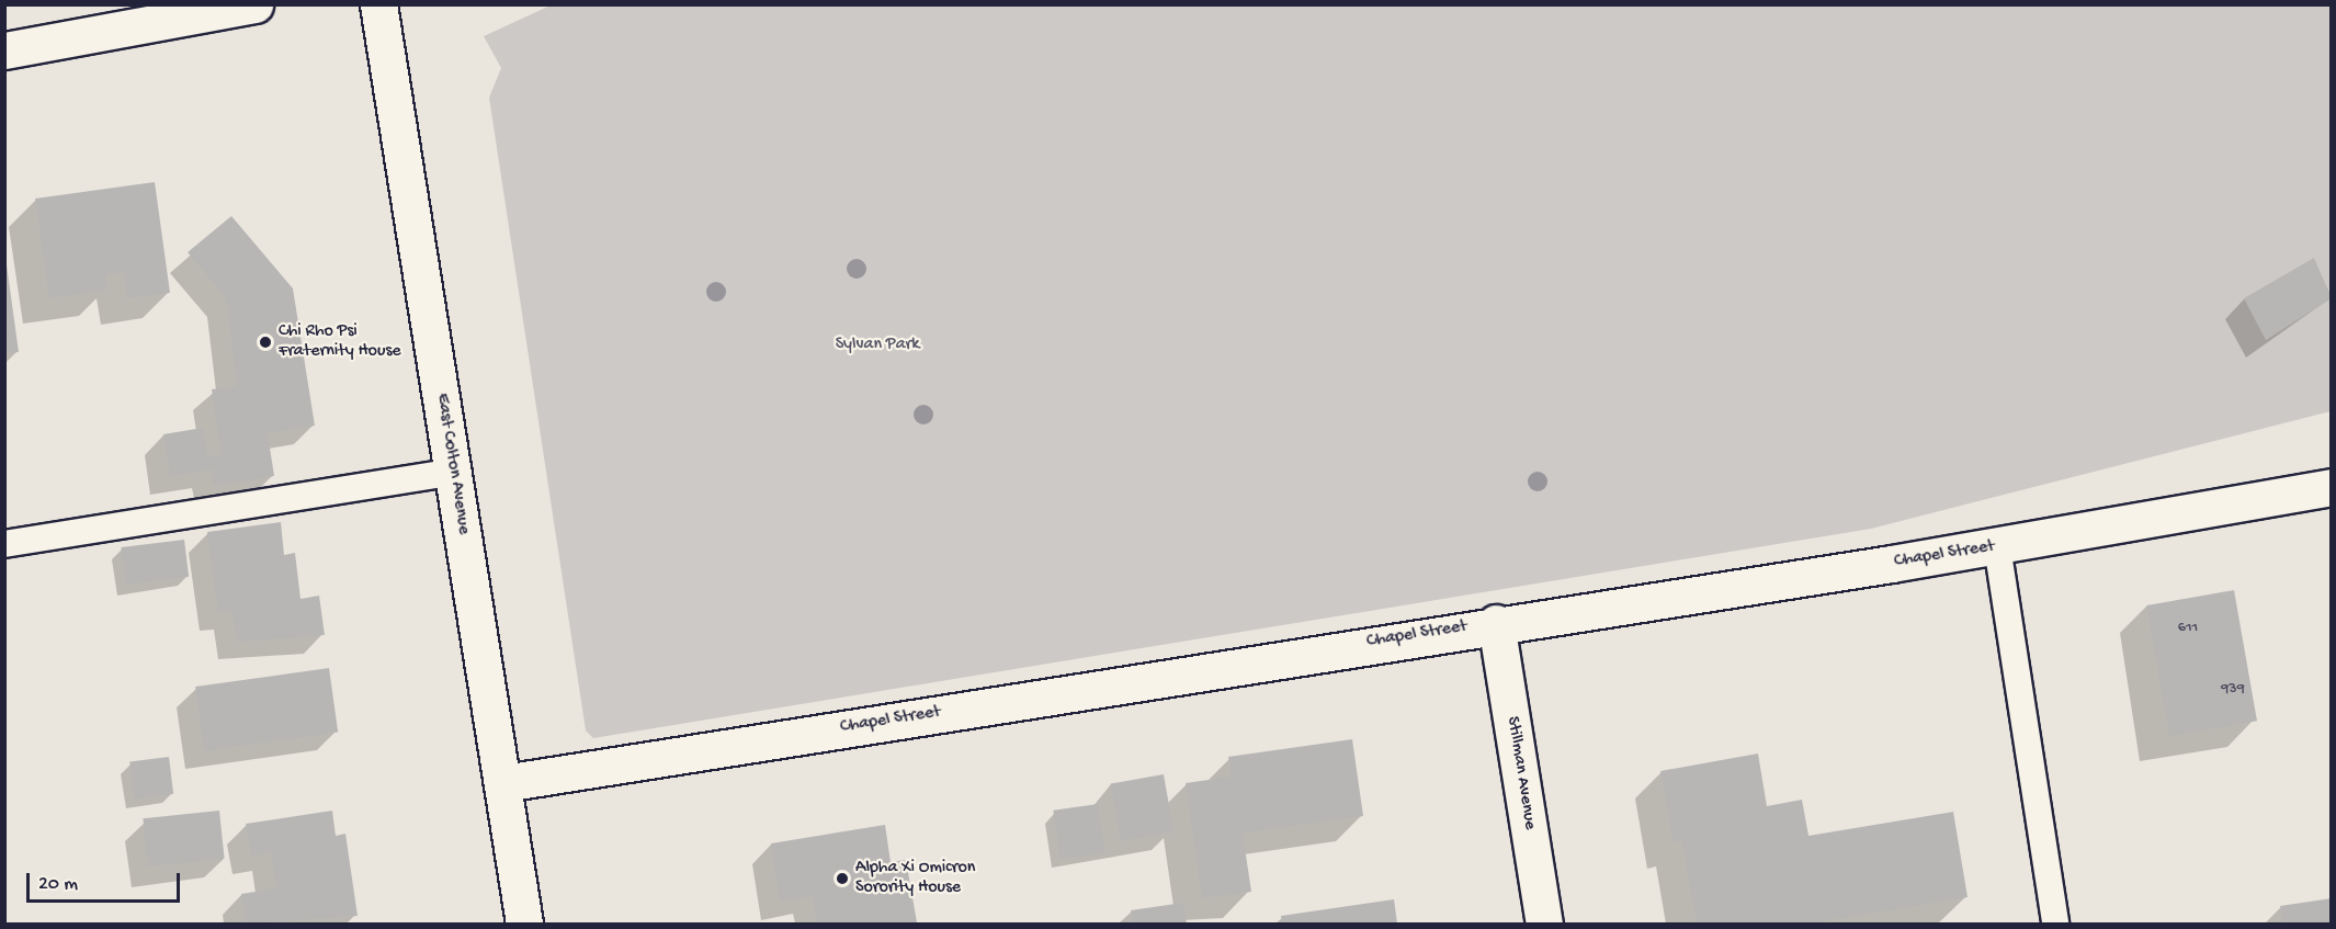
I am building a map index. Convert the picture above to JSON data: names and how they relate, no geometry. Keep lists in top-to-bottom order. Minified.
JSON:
{"streets":{"street":["East Colton Avenue","Chapel Street","Stillman Avenue"]},"crossings":[["East Colton Avenue","Chapel Street"],["Chapel Street","Stillman Avenue"]],"parks":["Sylvan Park"],"places":["Chi Rho Psi Fraternity House","Alpha Xi Omicron Sorority House"],"house_numbers":["611","939"],"scale_bar":"20 m"}
